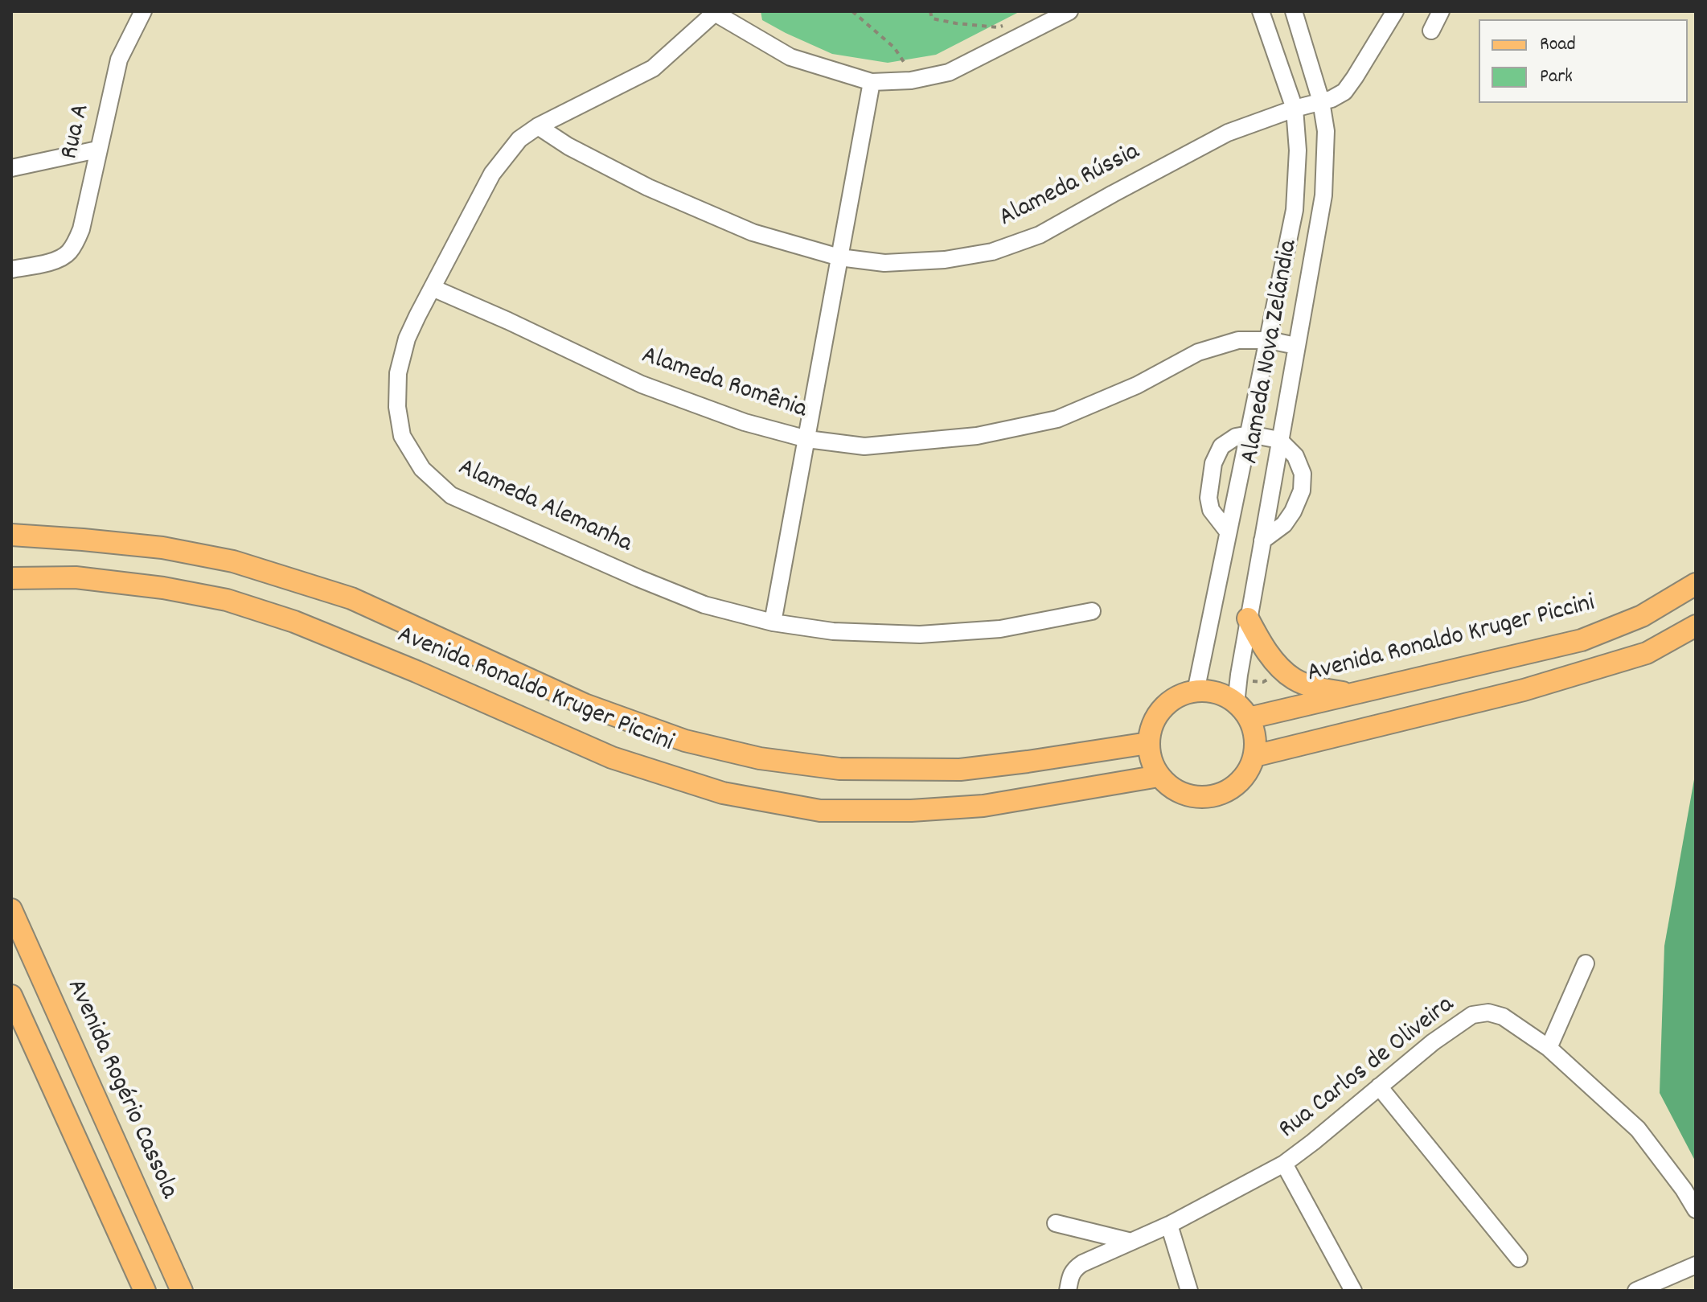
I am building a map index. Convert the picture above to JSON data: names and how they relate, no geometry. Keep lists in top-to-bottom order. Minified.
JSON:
{"streets":{"main road":["Avenida Ronaldo Kruger Piccini","Avenida Rogério Cassola"],"street":["Rua A","Alameda Rússia","Alameda Nova Zelãndia","Alameda Romênia","Alameda Alemanha","Rua Carlos de Oliveira"]},"crossings":[["Alameda Rússia","Alameda Nova Zelãndia"],["Alameda Rússia","Alameda Alemanha"],["Alameda Nova Zelãndia","Alameda Romênia"],["Alameda Nova Zelãndia","Avenida Ronaldo Kruger Piccini"],["Alameda Romênia","Alameda Alemanha"]],"legend":["Road","Park"]}
